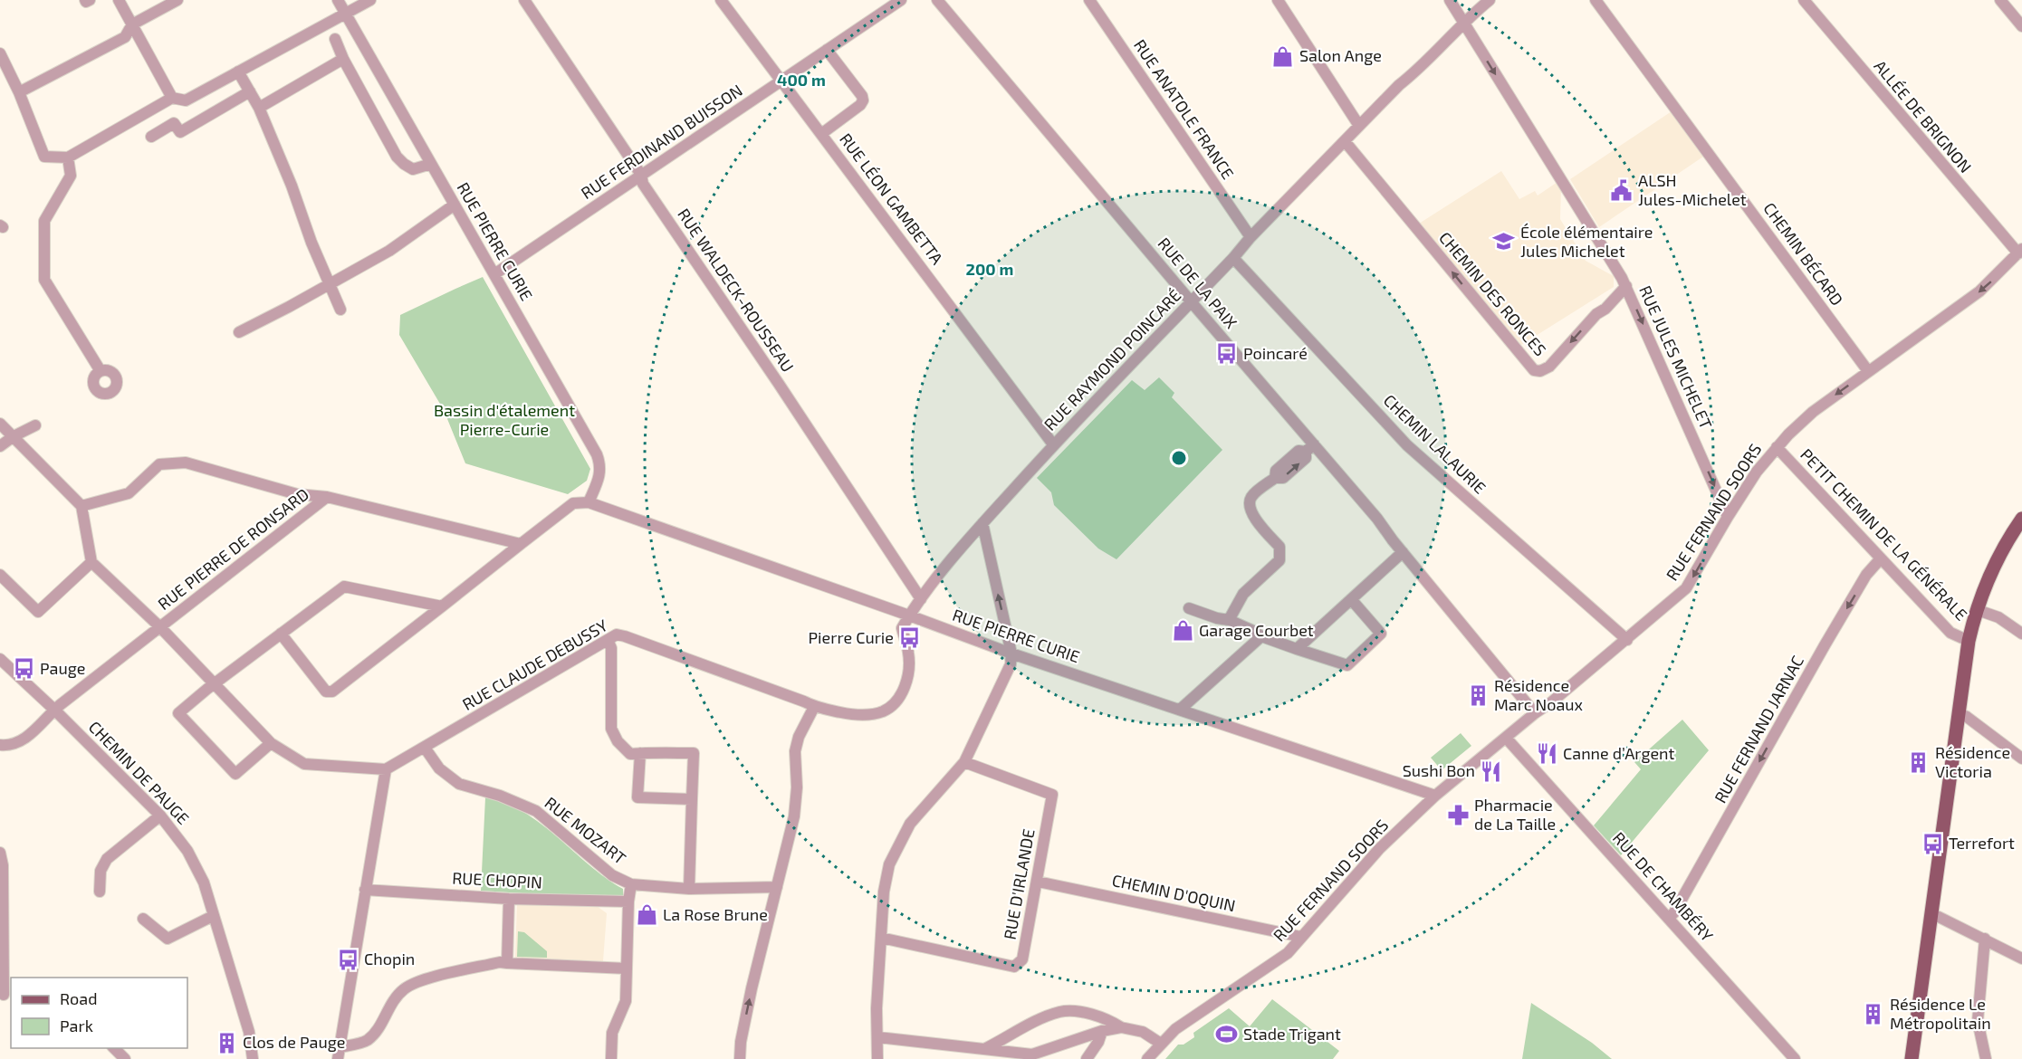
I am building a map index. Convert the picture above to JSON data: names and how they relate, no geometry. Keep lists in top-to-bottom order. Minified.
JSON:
{"streets":{"street":["RUE ANATOLE FRANCE","ALLÉE DE BRIGNON","RUE FERDINAND BUISSON","RUE LÉON GAMBETTA","RUE PIERRE CURIE","CHEMIN BÉCARD","RUE DE LA PAIX","RUE WALDECK-ROUSSEAU","CHEMIN DES RONCES","RUE JULES MICHELET","RUE RAYMOND POINCARÉ","CHEMIN LALAURIE","RUE FERNAND SOORS","PETIT CHEMIN DE LA GÉNÉRALE","RUE PIERRE DE RONSARD","RUE CLAUDE DEBUSSY","RUE FERNAND JARNAC","CHEMIN DE PAUGE","RUE MOZART","RUE CHOPIN","RUE D'IRLANDE","RUE DE CHAMBÉRY","CHEMIN D'OQUIN"]},"crossings":[["RUE ANATOLE FRANCE","RUE RAYMOND POINCARÉ"],["ALLÉE DE BRIGNON","RUE FERNAND SOORS"],["RUE FERDINAND BUISSON","RUE LÉON GAMBETTA"],["RUE FERDINAND BUISSON","RUE PIERRE CURIE"],["RUE FERDINAND BUISSON","RUE WALDECK-ROUSSEAU"],["RUE LÉON GAMBETTA","RUE RAYMOND POINCARÉ"],["RUE PIERRE CURIE","RUE RAYMOND POINCARÉ"],["RUE PIERRE CURIE","RUE FERNAND SOORS"],["RUE PIERRE CURIE","RUE PIERRE DE RONSARD"],["RUE PIERRE CURIE","RUE CLAUDE DEBUSSY"],["CHEMIN BÉCARD","RUE FERNAND SOORS"],["RUE DE LA PAIX","RUE RAYMOND POINCARÉ"],["RUE DE LA PAIX","RUE FERNAND SOORS"],["RUE WALDECK-ROUSSEAU","RUE RAYMOND POINCARÉ"],["CHEMIN DES RONCES","RUE JULES MICHELET"],["CHEMIN DES RONCES","RUE RAYMOND POINCARÉ"],["RUE JULES MICHELET","RUE RAYMOND POINCARÉ"],["RUE JULES MICHELET","RUE FERNAND SOORS"],["RUE RAYMOND POINCARÉ","CHEMIN LALAURIE"],["RUE RAYMOND POINCARÉ","RUE CLAUDE DEBUSSY"],["CHEMIN LALAURIE","RUE FERNAND SOORS"],["RUE FERNAND SOORS","PETIT CHEMIN DE LA GÉNÉRALE"],["RUE FERNAND SOORS","RUE DE CHAMBÉRY"],["RUE FERNAND SOORS","CHEMIN D'OQUIN"],["PETIT CHEMIN DE LA GÉNÉRALE","RUE FERNAND JARNAC"],["RUE PIERRE DE RONSARD","CHEMIN DE PAUGE"],["RUE CLAUDE DEBUSSY","RUE MOZART"],["RUE FERNAND JARNAC","RUE DE CHAMBÉRY"],["RUE D'IRLANDE","CHEMIN D'OQUIN"]],"one_way":["RUE JULES MICHELET","RUE FERNAND SOORS","RUE FERNAND JARNAC"],"parks":["Bassin d'étalement Pierre-Curie"],"places":{"shop":["Salon Ange","Garage Courbet","La Rose Brune"],"public building":["ALSH Jules-Michelet"],"school or university":["École élémentaire Jules Michelet"],"bus stop":["Poincaré","Pierre Curie","Pauge","Terrefort","Chopin"],"building":["Résidence Marc Noaux","Résidence Victoria","Résidence Le Métropolitain","Clos de Pauge"],"restaurant":["Canne d’Argent","Sushi Bon"],"pharmacy":["Pharmacie de La Taille"],"sports":["Stade Trigant"]},"legend":["Road","Park"],"rings":["400 m","200 m"]}
